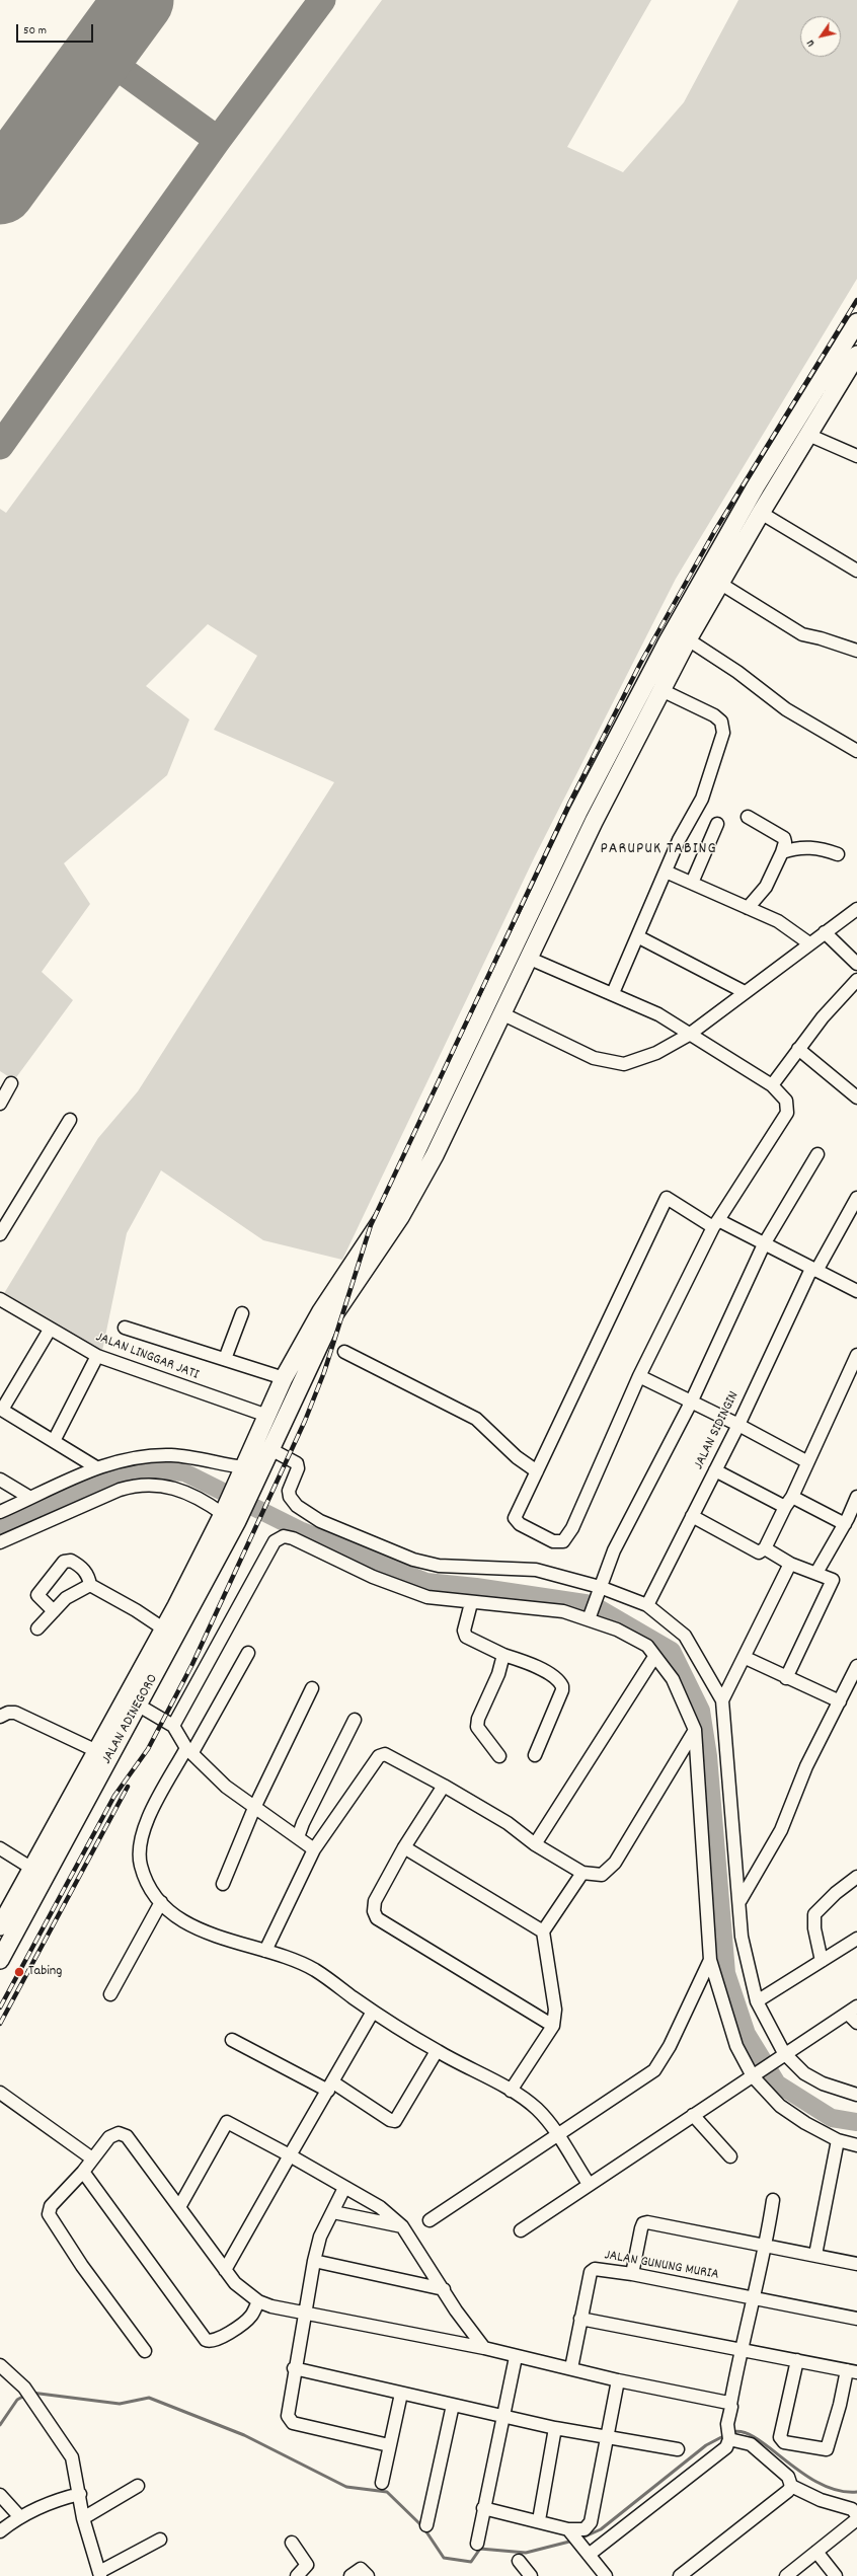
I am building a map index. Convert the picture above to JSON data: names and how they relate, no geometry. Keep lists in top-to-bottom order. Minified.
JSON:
{"streets":{"highway":["JALAN ADINEGORO"],"street":["JALAN LINGGAR JATI","JALAN SIDINGIN","JALAN GUNUNG MURIA"]},"districts":["PARUPUK TABING"],"places":["Tabing"],"scale_bar":"50 m","north":"bottom left"}
